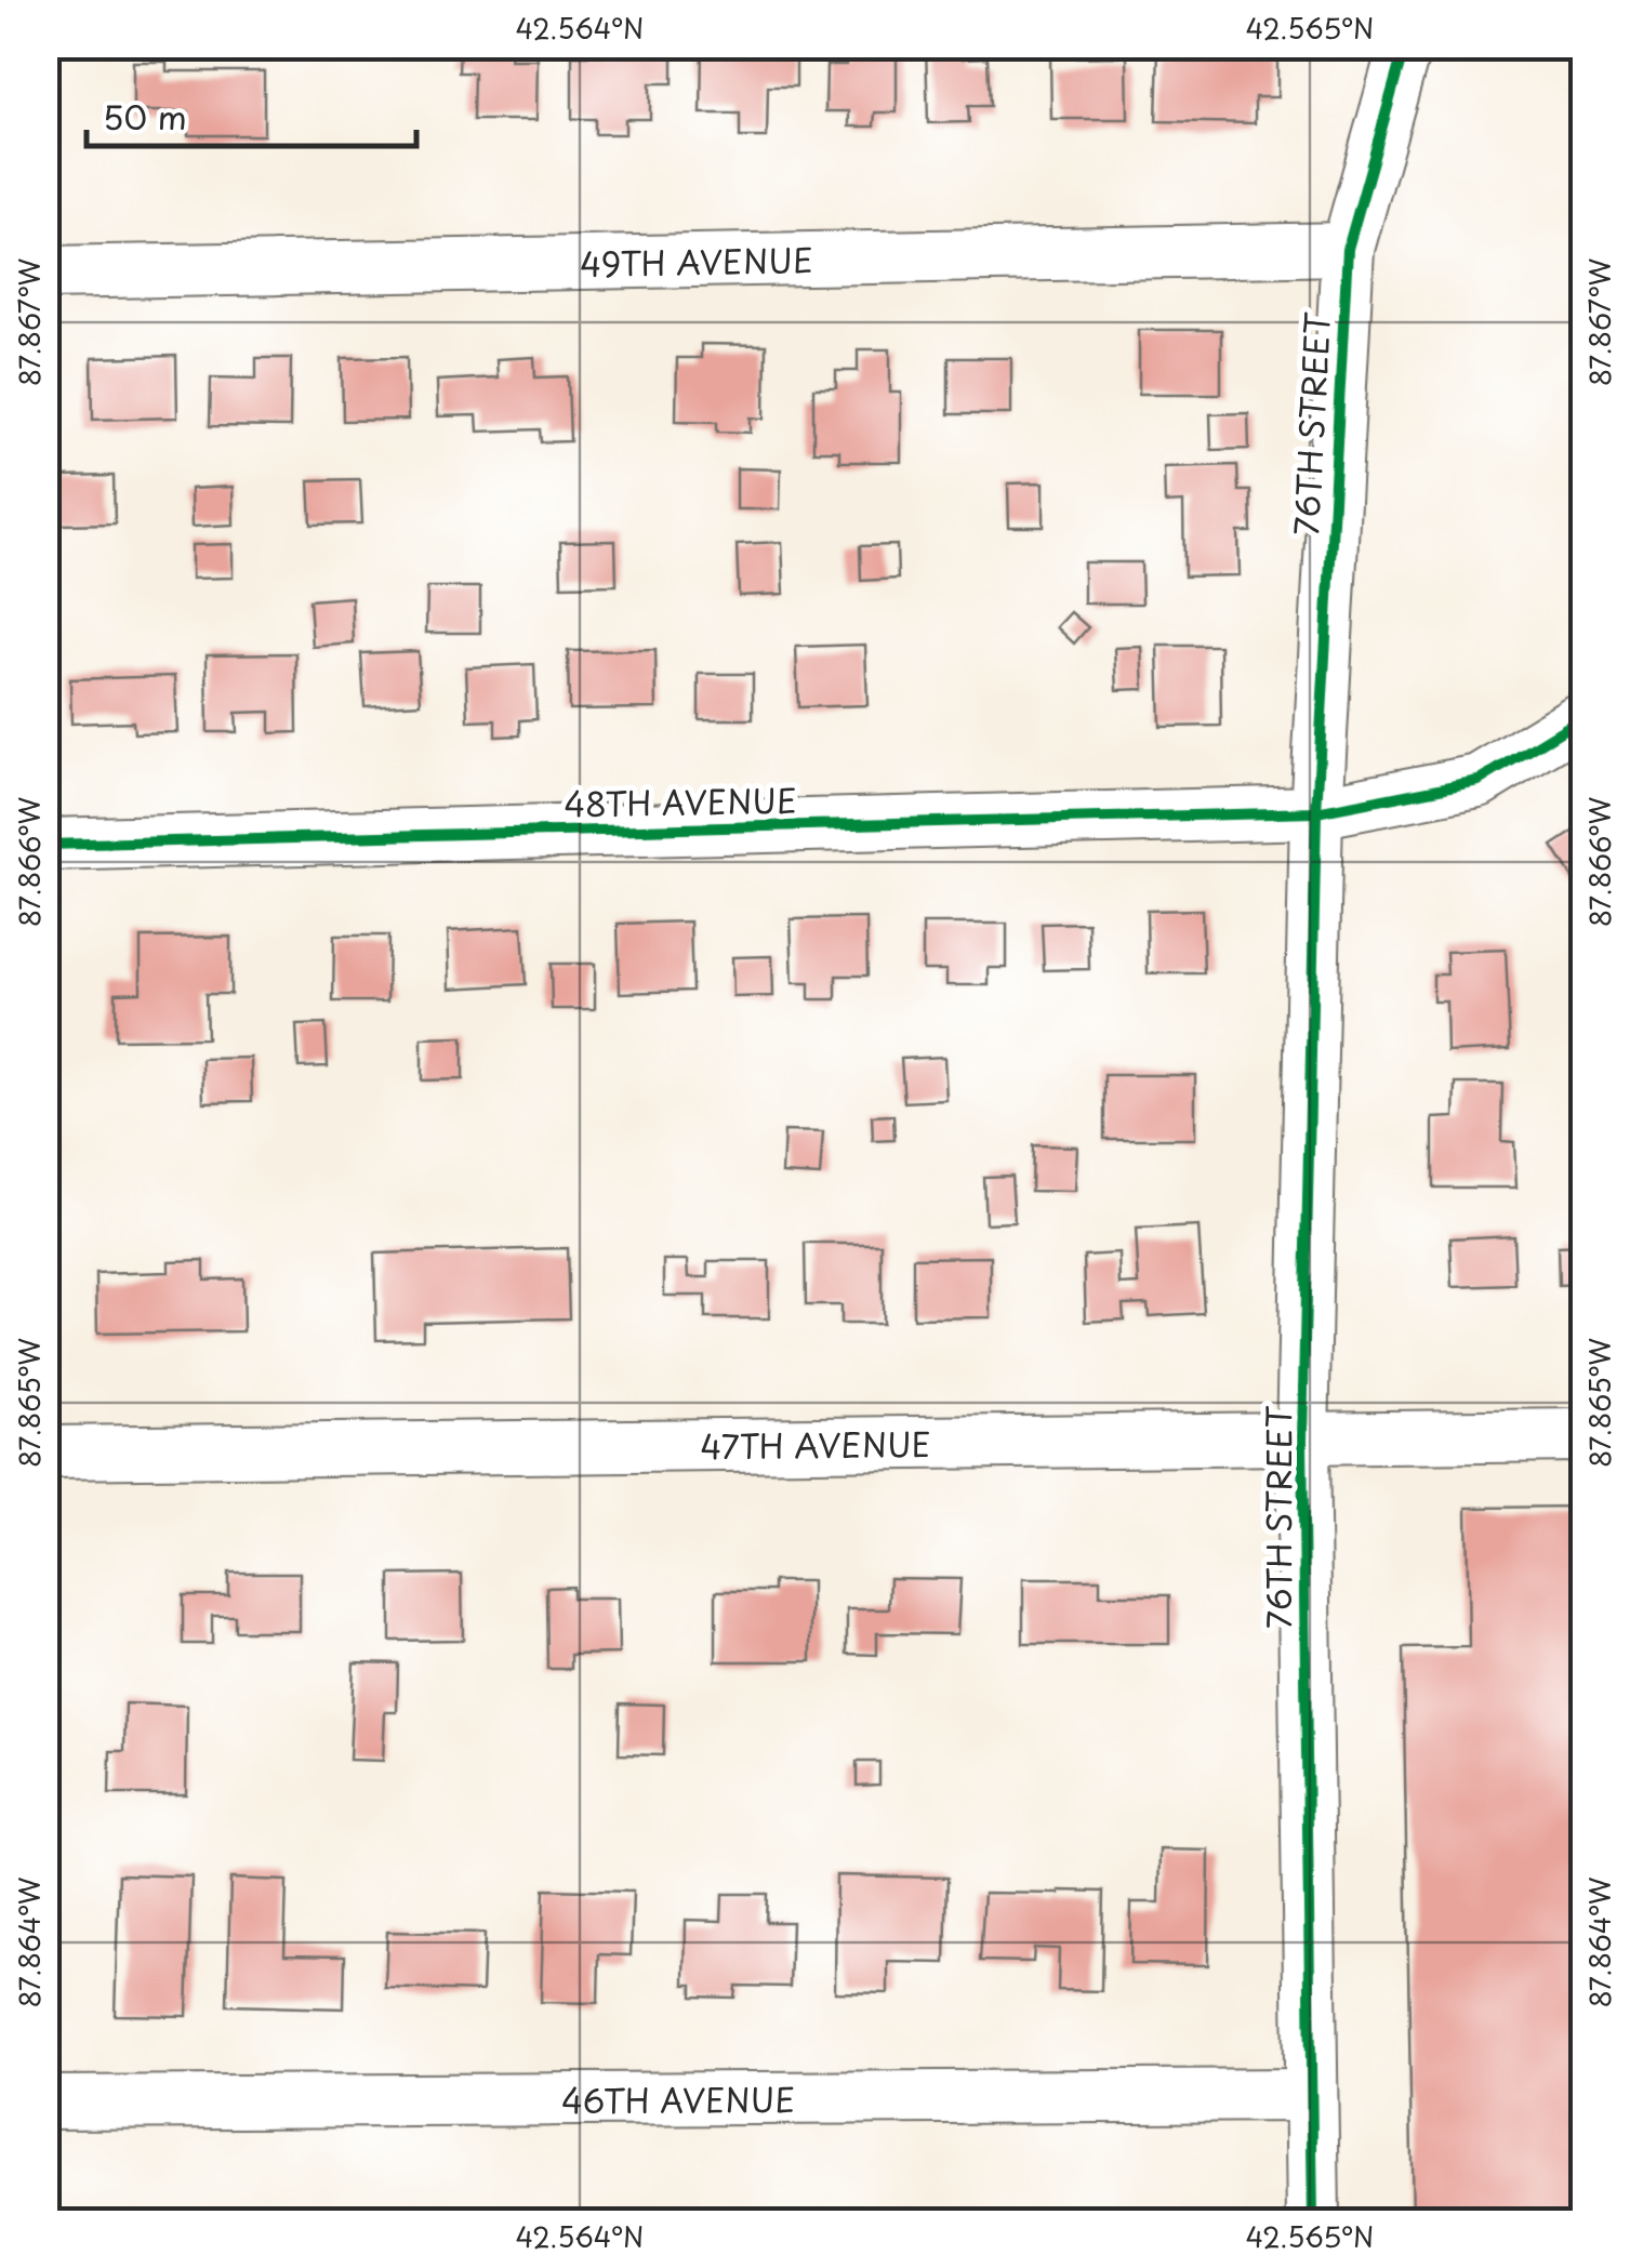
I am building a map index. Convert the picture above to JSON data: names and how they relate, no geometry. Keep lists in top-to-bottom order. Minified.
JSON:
{"streets":{"street":["49TH AVENUE","76TH STREET","48TH AVENUE","47TH AVENUE","46TH AVENUE"]},"crossings":[["49TH AVENUE","76TH STREET"],["76TH STREET","48TH AVENUE"],["76TH STREET","47TH AVENUE"],["76TH STREET","46TH AVENUE"]],"scale_bar":"50 m","coordinates":["42.564°N","42.565°N","87.867°W","87.866°W","87.865°W","87.864°W"]}
